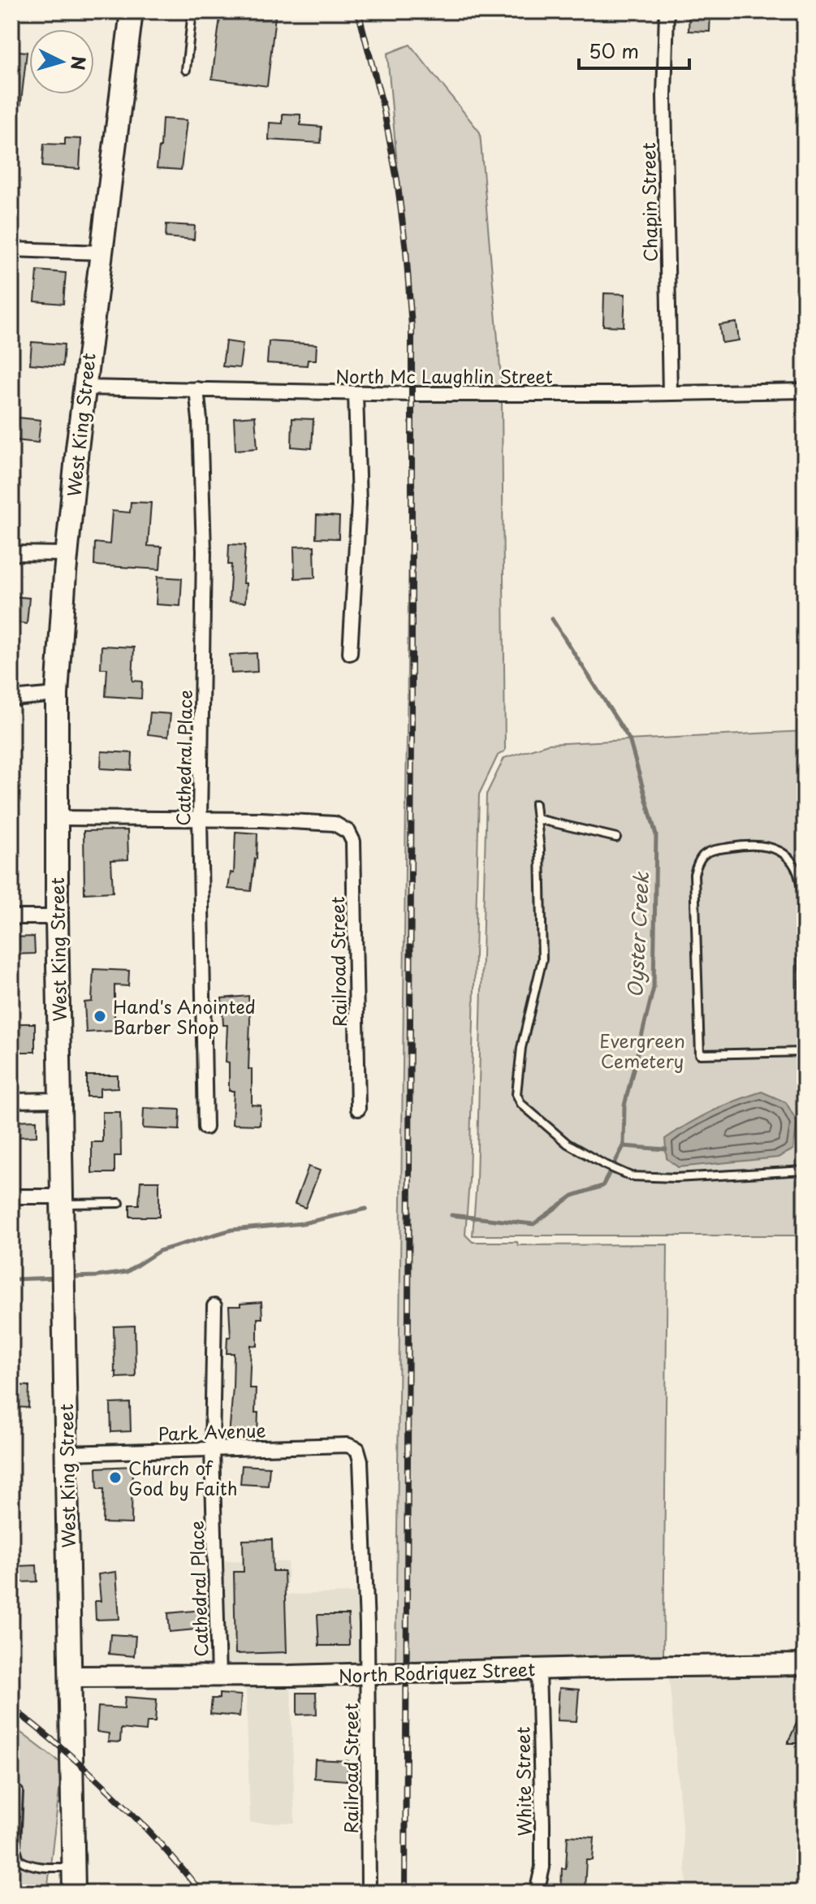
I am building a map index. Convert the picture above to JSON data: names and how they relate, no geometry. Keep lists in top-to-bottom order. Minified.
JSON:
{"streets":{"main road":["West King Street"],"street":["Chapin Street","North Mc Laughlin Street","Cathedral Place","Railroad Street","Park Avenue","North Rodriquez Street","White Street"]},"crossings":[["Chapin Street","North Mc Laughlin Street"],["North Mc Laughlin Street","West King Street"],["North Mc Laughlin Street","Cathedral Place"],["West King Street","Park Avenue"],["West King Street","North Rodriquez Street"],["Cathedral Place","Railroad Street"],["Cathedral Place","Park Avenue"],["Cathedral Place","North Rodriquez Street"],["Railroad Street","Park Avenue"],["Railroad Street","North Rodriquez Street"],["North Rodriquez Street","White Street"]],"water":["Oyster Creek"],"parks":["Evergreen Cemetery"],"places":["Hand's Anointed Barber Shop","Church of God by Faith"],"scale_bar":"50 m","north":"right"}
